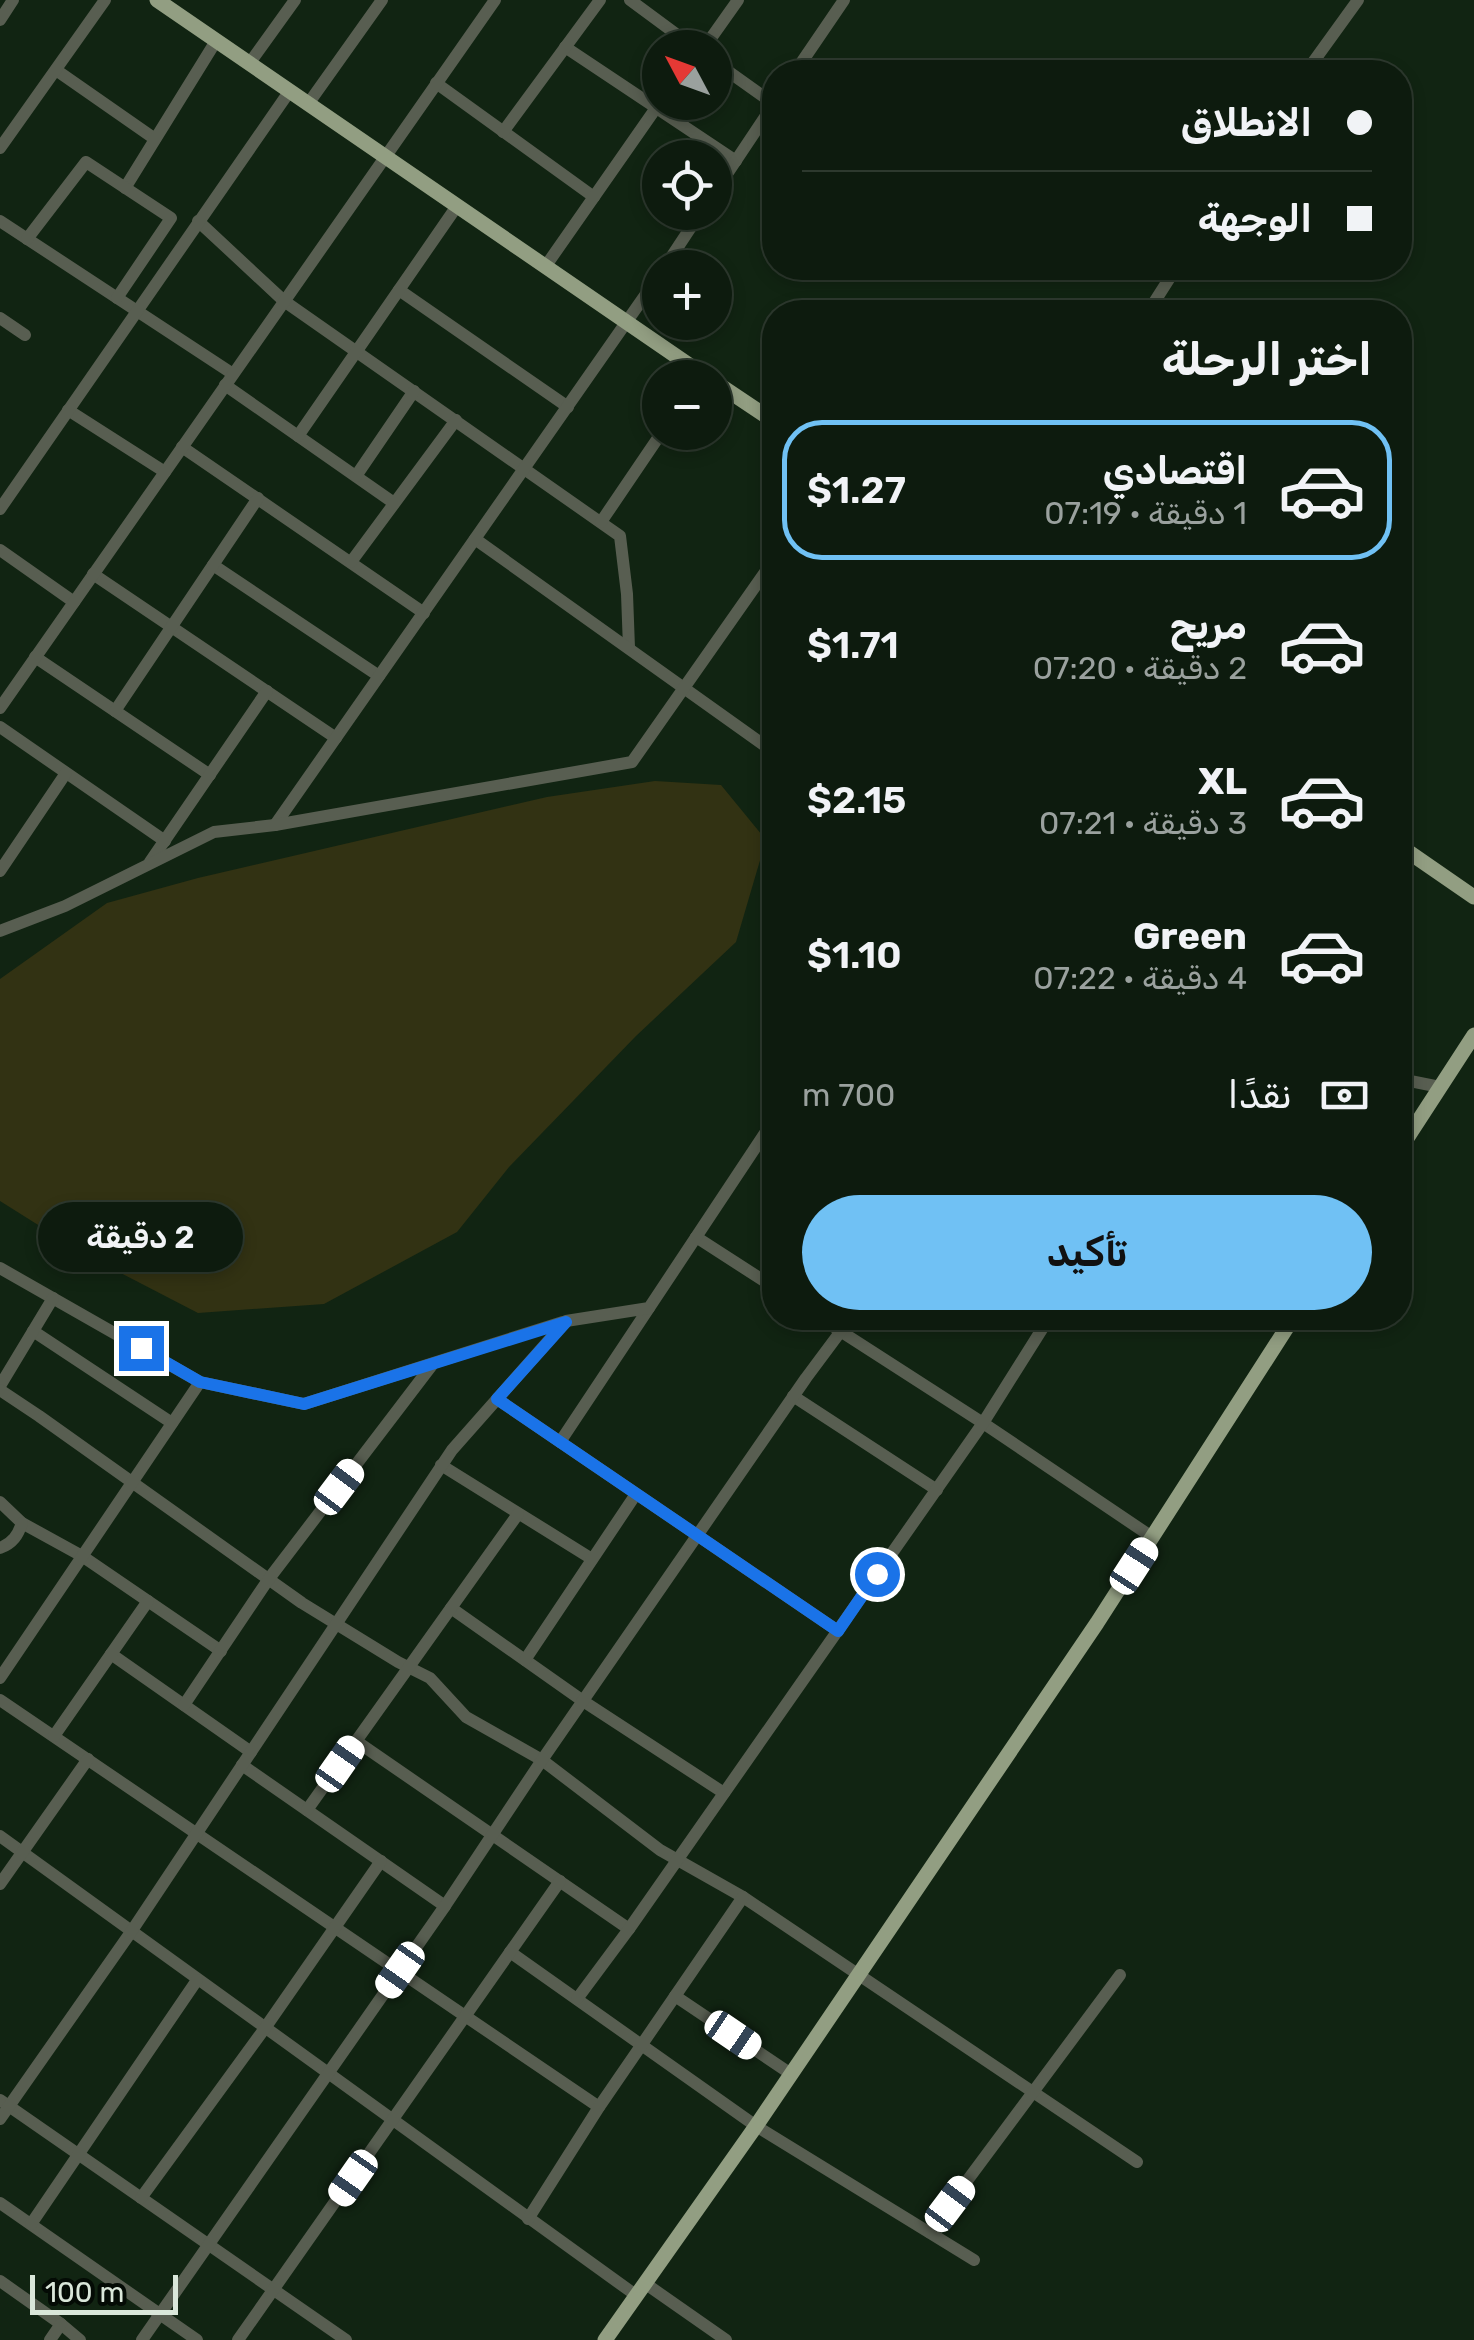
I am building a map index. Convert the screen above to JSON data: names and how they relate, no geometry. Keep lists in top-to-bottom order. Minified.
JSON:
{"scale_bar":"100 m","north":"top left","page":{"map_buttons":["+","−"],"banner":["الانطلاق","الوجهة"],"heading":"اختر الرحلة","list":[{"name":"اقتصادي","note":"1 دقيقة · 07:19","value":"$1.27"},{"name":"مريح","note":"2 دقيقة · 07:20","value":"$1.71"},{"name":"XL","note":"3 دقيقة · 07:21","value":"$2.15"},{"name":"Green","note":"4 دقيقة · 07:22","value":"$1.10"}],"pay":["نقدًا","700 m"],"buttons":"تأكيد","bubble":"2 دقيقة","scale":"100 m"}}
